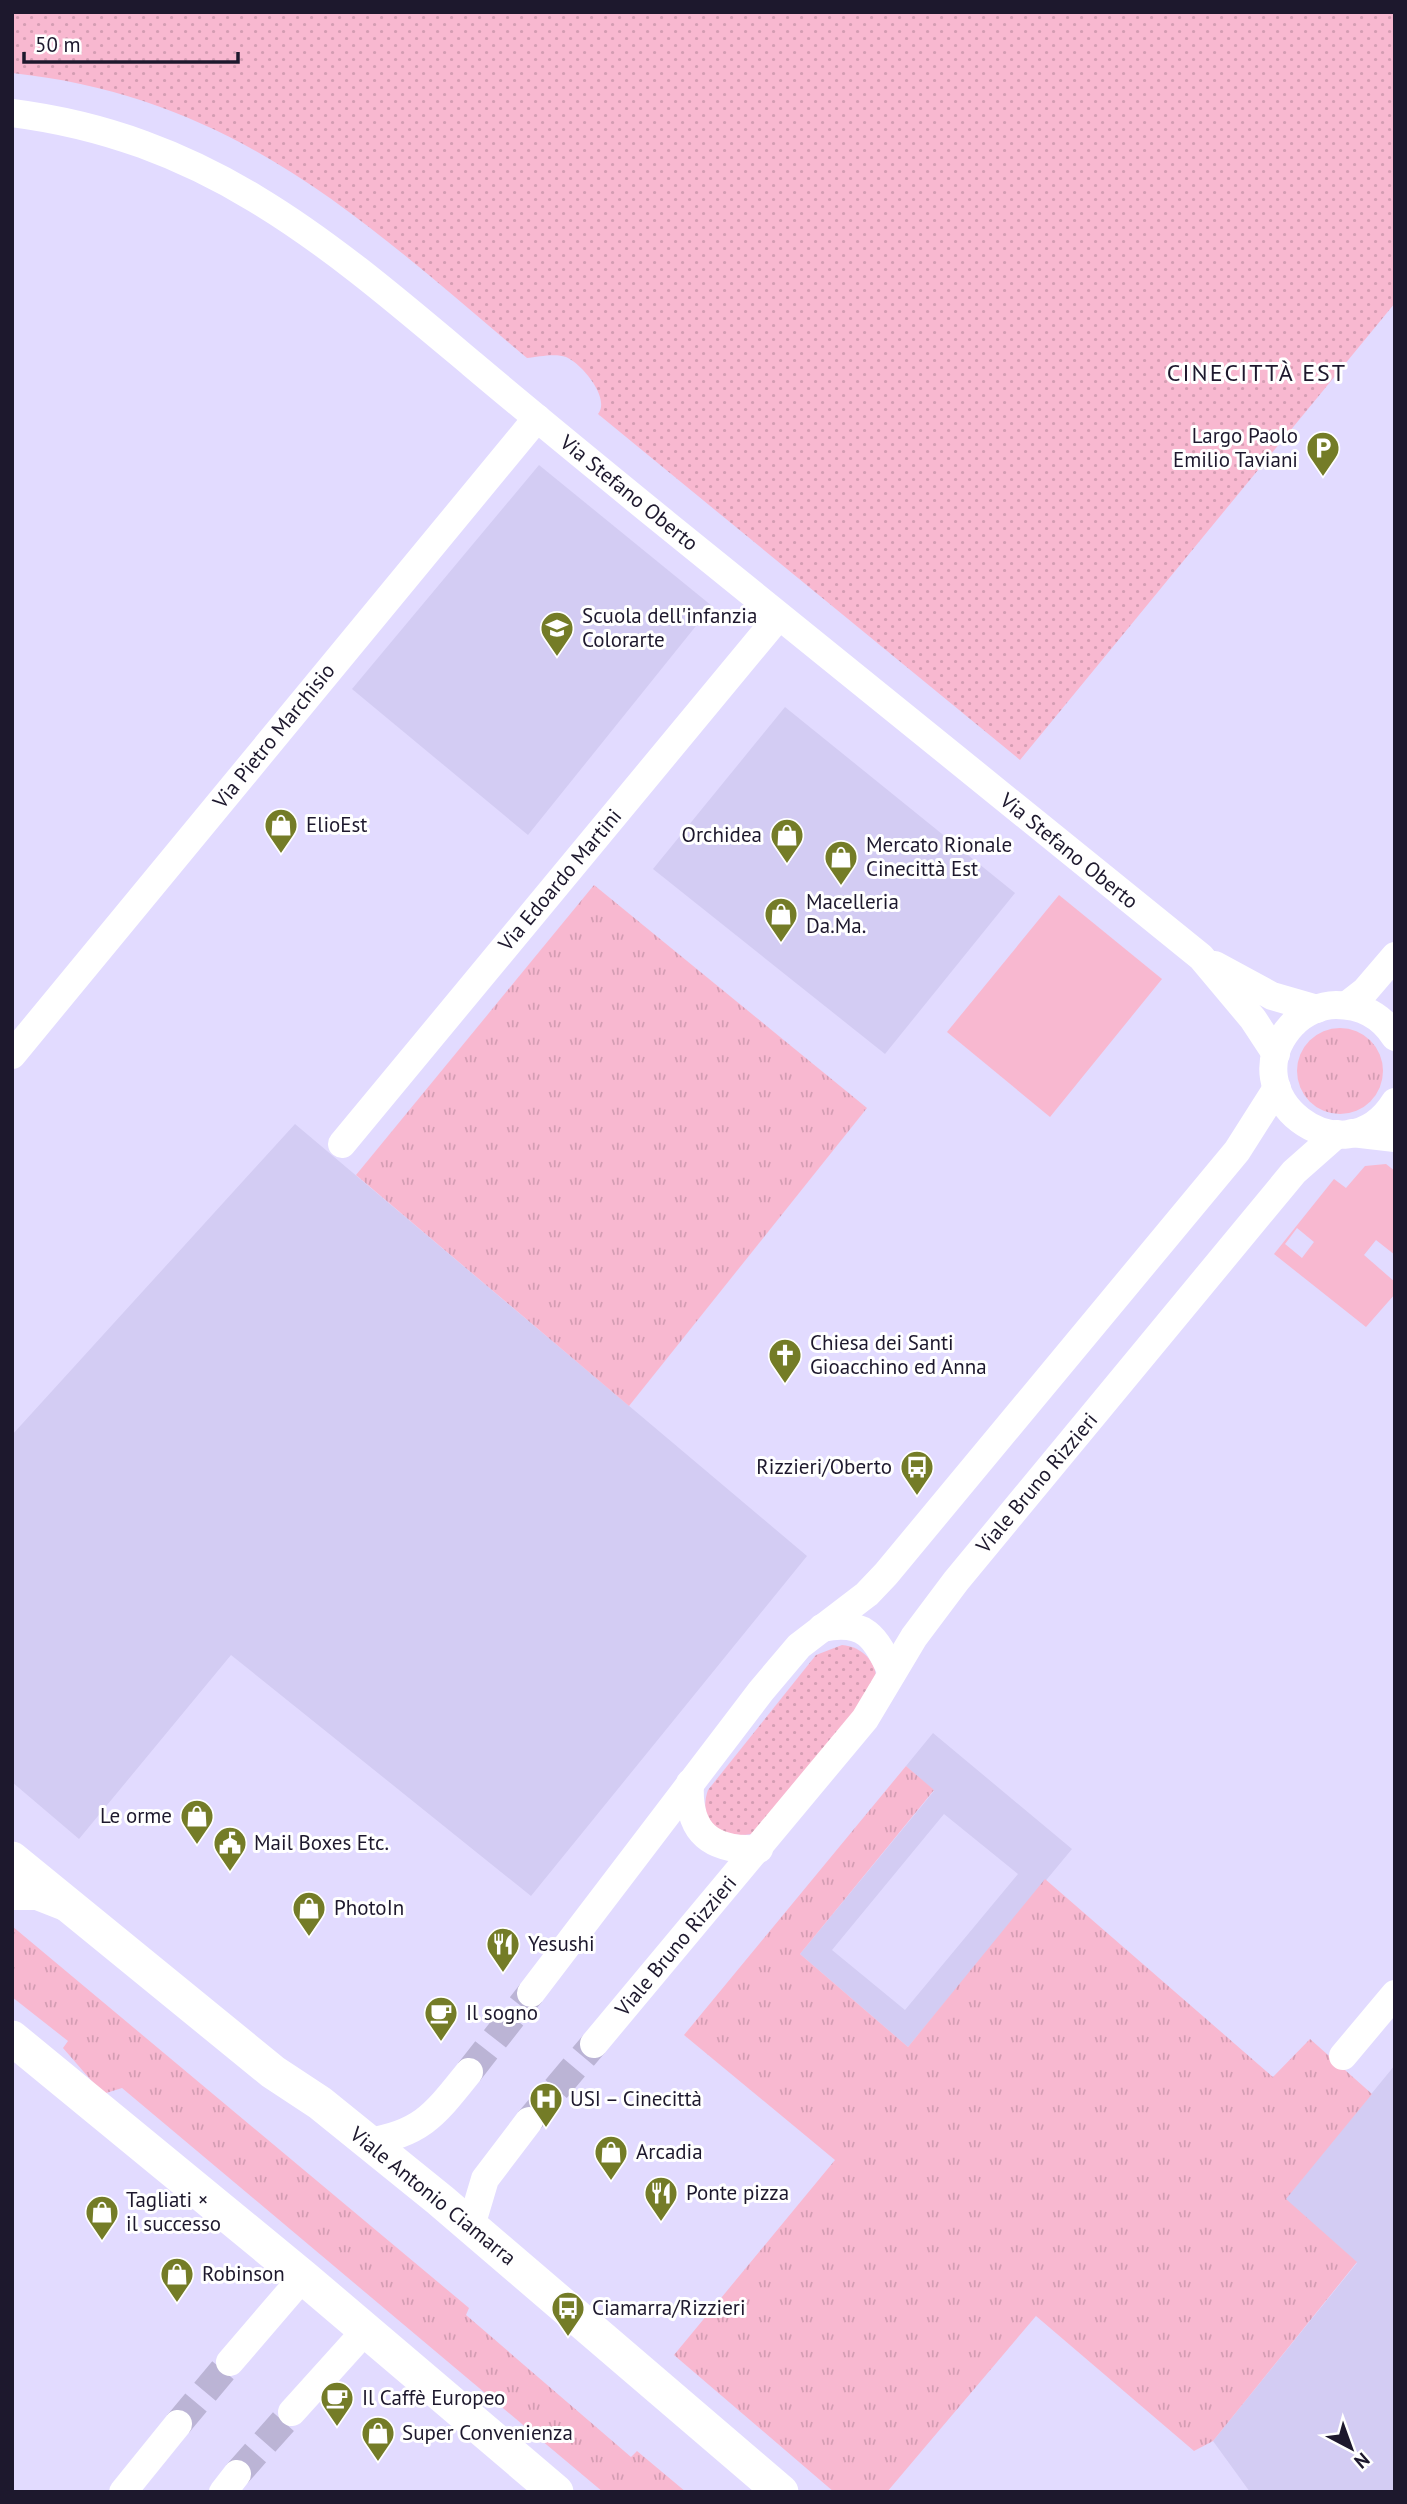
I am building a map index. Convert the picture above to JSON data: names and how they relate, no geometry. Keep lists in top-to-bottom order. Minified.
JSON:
{"streets":{"street":["Via Stefano Oberto","Via Pietro Marchisio","Via Edoardo Martini","Viale Bruno Rizzieri","Viale Antonio Ciamarra"]},"crossings":[["Via Stefano Oberto","Via Pietro Marchisio"],["Via Stefano Oberto","Via Edoardo Martini"]],"districts":["CINECITTÀ EST"],"places":{"parking":["Largo Paolo Emilio Taviani"],"school or university":["Scuola dell'infanzia Colorarte"],"shop":["ElioEst","Orchidea","Mercato Rionale Cinecittà Est","Macelleria Da.Ma.","Le orme","PhotoIn","Arcadia","Tagliati × il successo","Robinson","Super Convenienza"],"church":["Chiesa dei Santi Gioacchino ed Anna"],"bus stop":["Rizzieri/Oberto","Ciamarra/Rizzieri"],"public building":["Mail Boxes Etc."],"restaurant":["Yesushi","Ponte pizza"],"cafe":["Il sogno","Il Caffè Europeo"],"hospital":["USI – Cinecittà"]},"scale_bar":"50 m","north":"bottom right"}
